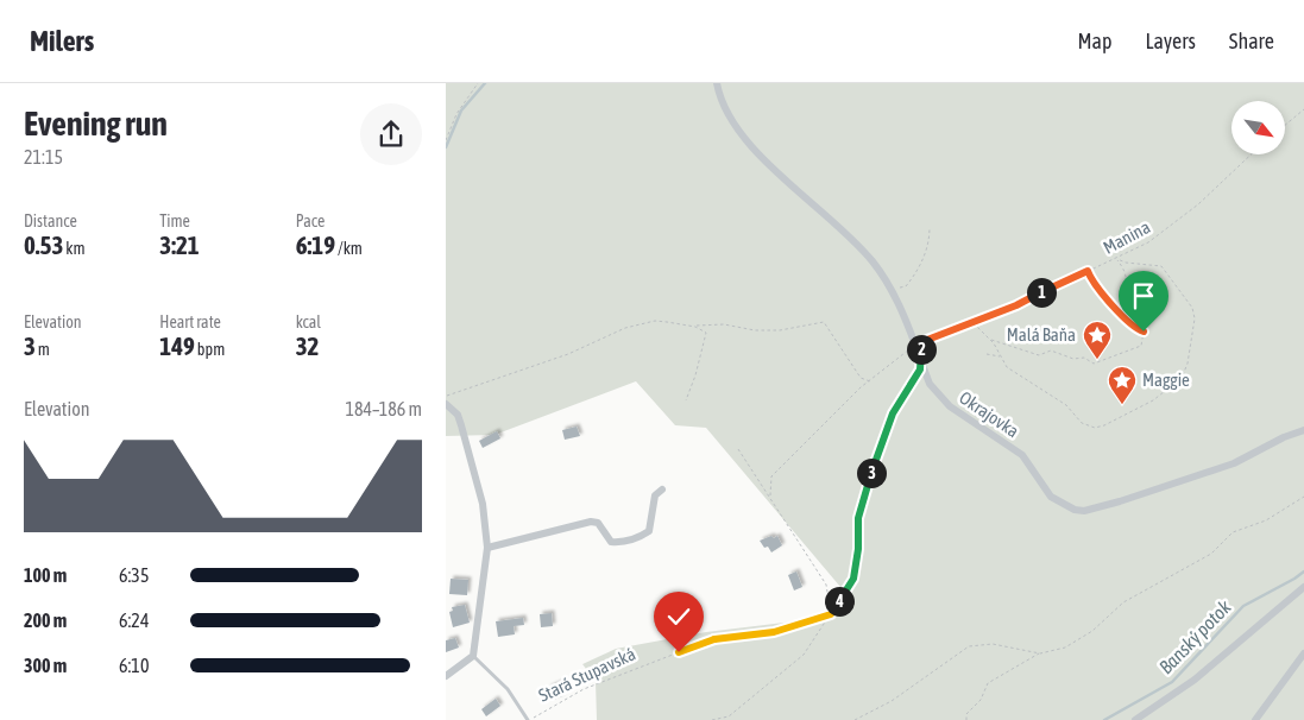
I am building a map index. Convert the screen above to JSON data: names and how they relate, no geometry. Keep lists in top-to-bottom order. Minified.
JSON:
{"streets":{"street":["Okrajovka"],"lane":["Stará Stupavská"],"path":["Manina"]},"crossings":[["Manina","Okrajovka"]],"water":["Banský potok"],"places":{"place":["Malá Baňa","Maggie"]},"north":"bottom right","page":{"header":"Milers","nav":["Map","Layers","Share"],"heading":["Evening run","21:15"],"stats":[["Distance","0.53 km"],["Time","3:21"],["Pace","6:19 /km"],["Elevation","3 m"],["Heart rate","149 bpm"],["kcal","32"]],"pins":["1","2","3","4"],"chart":["Elevation","184–186 m"],"list":[{"name":"100 m","note":"6:35"},{"name":"200 m","note":"6:24"},{"name":"300 m","note":"6:10"}]}}
